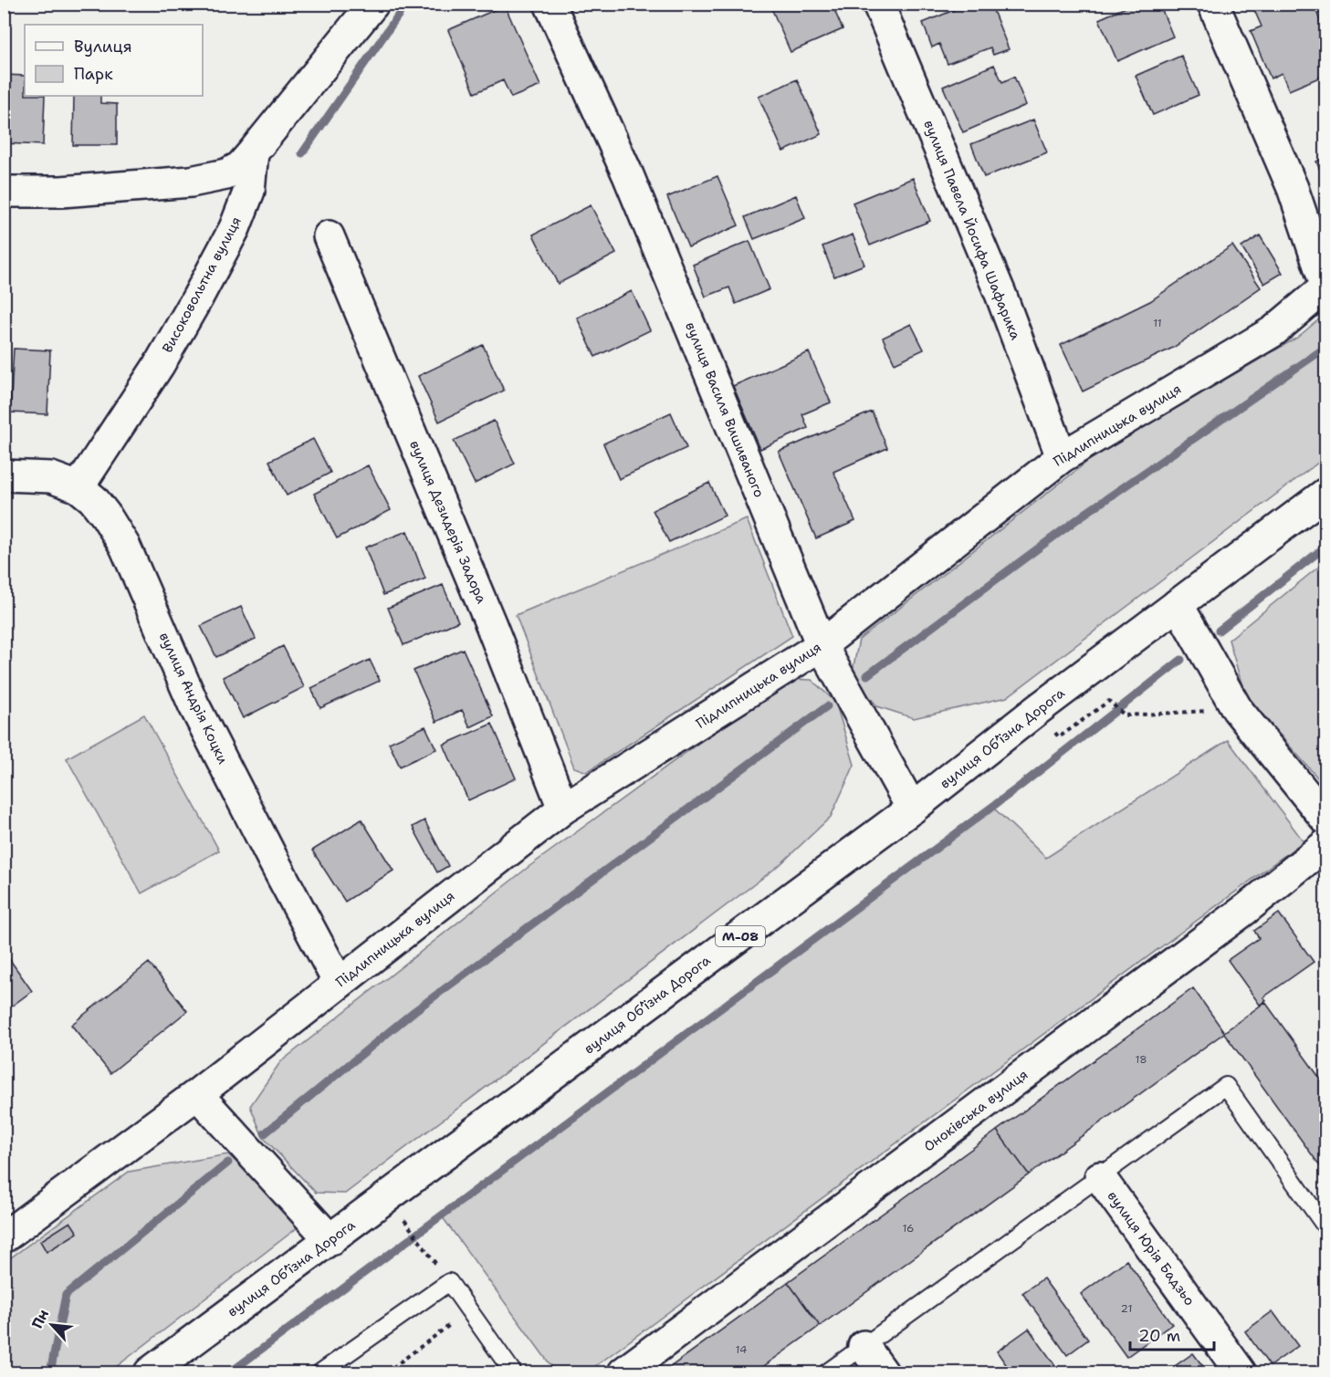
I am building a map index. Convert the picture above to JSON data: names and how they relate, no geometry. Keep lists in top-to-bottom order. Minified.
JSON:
{"streets":{"main road":["вулиця Павела Йосифа Шафарика","Високовольтна вулиця","вулиця Василя Вишиваного","Підлипницька вулиця","вулиця Дезидерія Задора","вулиця Андрія Коцки","вулиця Обʼїзна Дорога","М-08","Оноківська вулиця","вулиця Юрія Бадзьо"]},"crossings":[["вулиця Павела Йосифа Шафарика","Підлипницька вулиця"],["Високовольтна вулиця","вулиця Андрія Коцки"],["вулиця Василя Вишиваного","Підлипницька вулиця"],["вулиця Василя Вишиваного","вулиця Обʼїзна Дорога"],["Підлипницька вулиця","вулиця Дезидерія Задора"],["Підлипницька вулиця","вулиця Андрія Коцки"]],"house_numbers":["11","18","16","21","14"],"legend":["Вулиця","Парк"],"scale_bar":"20 m","north":"top left"}
